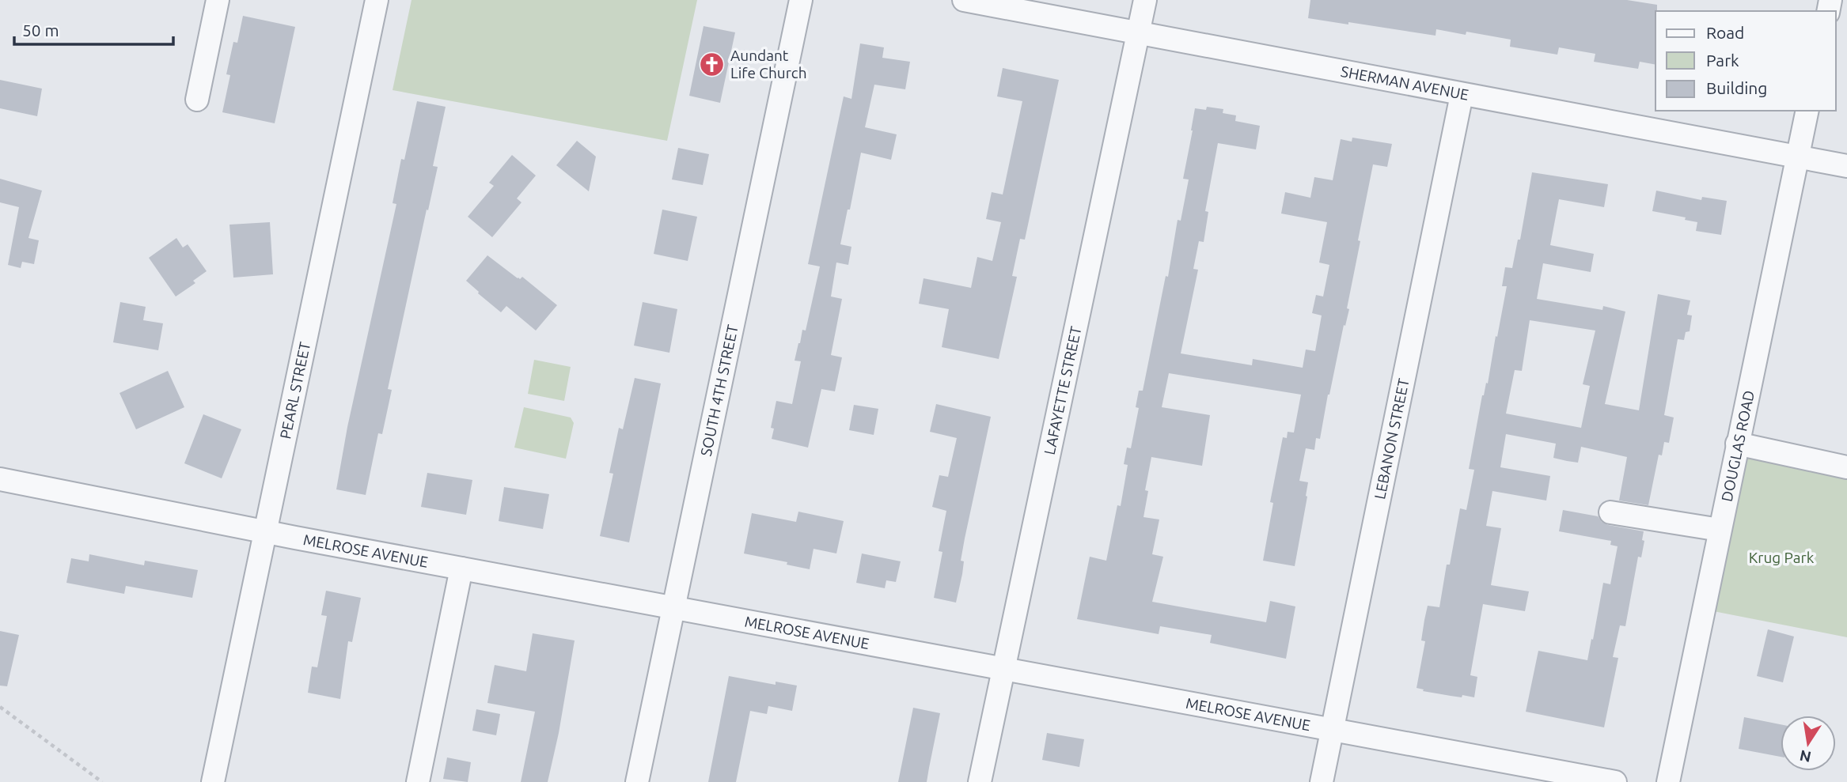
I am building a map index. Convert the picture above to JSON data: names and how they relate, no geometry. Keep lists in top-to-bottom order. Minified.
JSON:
{"streets":{"street":["SHERMAN AVENUE","PEARL STREET","SOUTH 4TH STREET","LAFAYETTE STREET","LEBANON STREET","DOUGLAS ROAD","MELROSE AVENUE"]},"crossings":[["SHERMAN AVENUE","LAFAYETTE STREET"],["SHERMAN AVENUE","LEBANON STREET"],["SHERMAN AVENUE","DOUGLAS ROAD"],["PEARL STREET","MELROSE AVENUE"],["SOUTH 4TH STREET","MELROSE AVENUE"],["LAFAYETTE STREET","MELROSE AVENUE"],["LEBANON STREET","MELROSE AVENUE"]],"parks":["Krug Park"],"places":{"church":["Aundant Life Church"]},"legend":["Road","Park","Building"],"scale_bar":"50 m","north":"bottom"}
